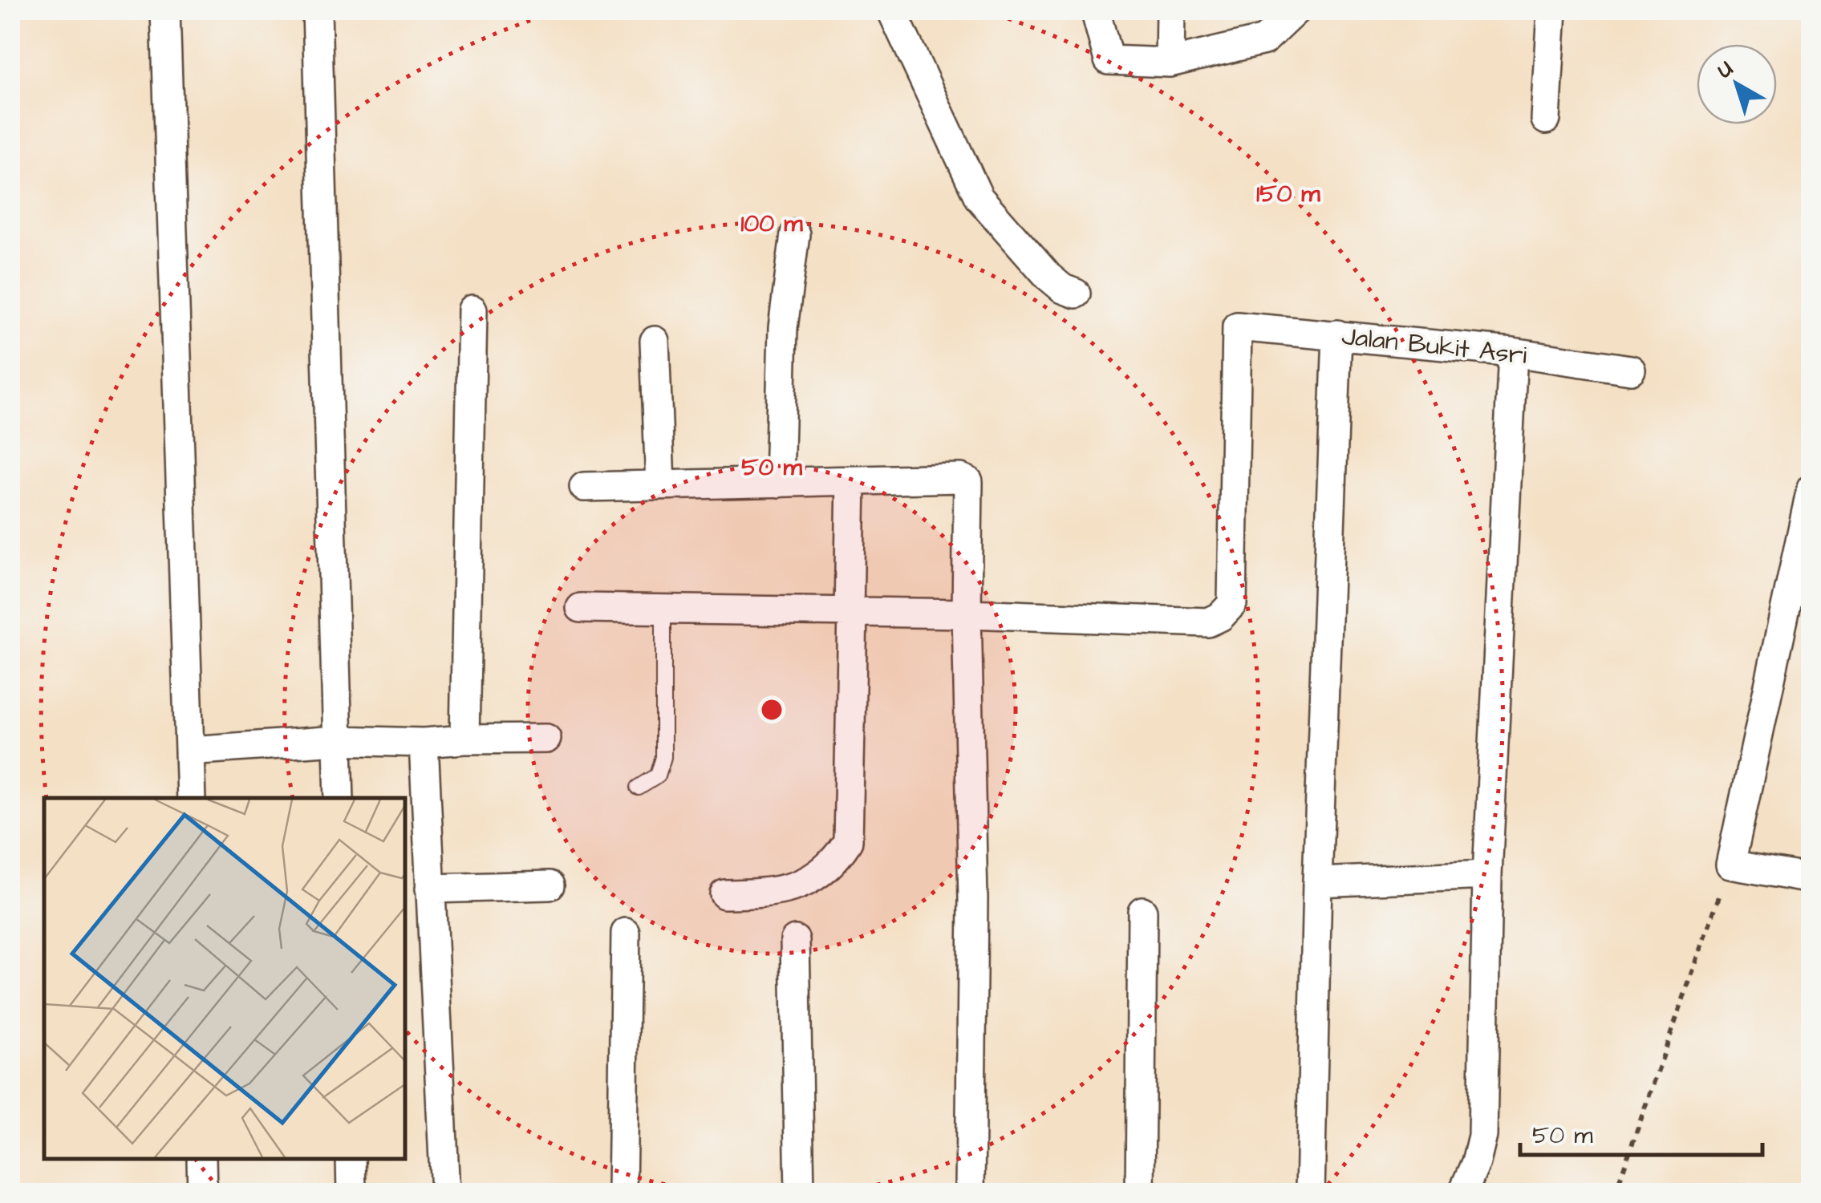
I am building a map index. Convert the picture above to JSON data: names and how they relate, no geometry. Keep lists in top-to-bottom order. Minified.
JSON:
{"streets":{"street":["Jalan Bukit Asri"]},"scale_bar":"50 m","north":"top left","rings":["150 m","100 m","50 m"]}
